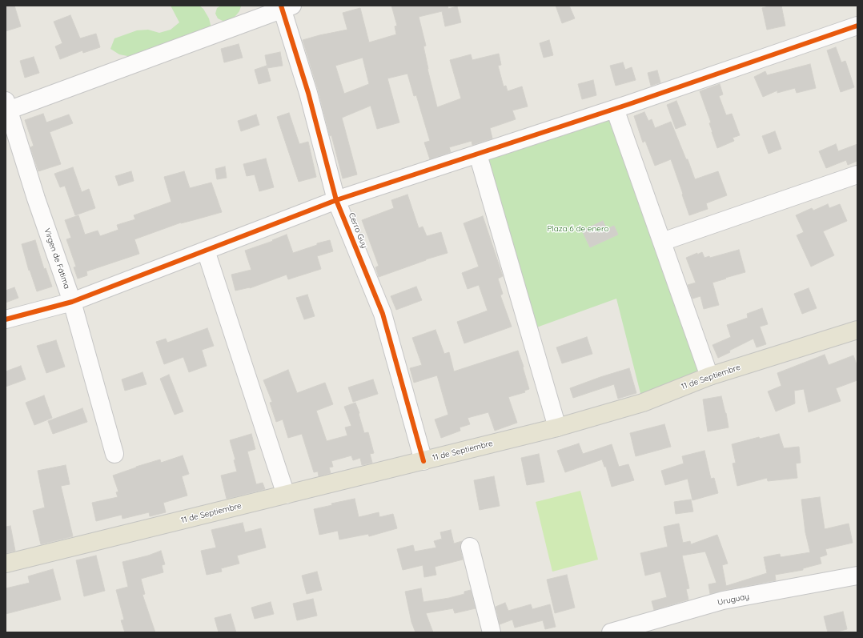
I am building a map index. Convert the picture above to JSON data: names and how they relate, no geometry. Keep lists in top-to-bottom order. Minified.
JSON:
{"streets":{"main road":["11 de Septiembre"],"street":["Cerro Guy","Virgen de Fátima","Uruguay"]},"crossings":[["Cerro Guy","11 de Septiembre"]],"parks":["Plaza 6 de enero"]}
